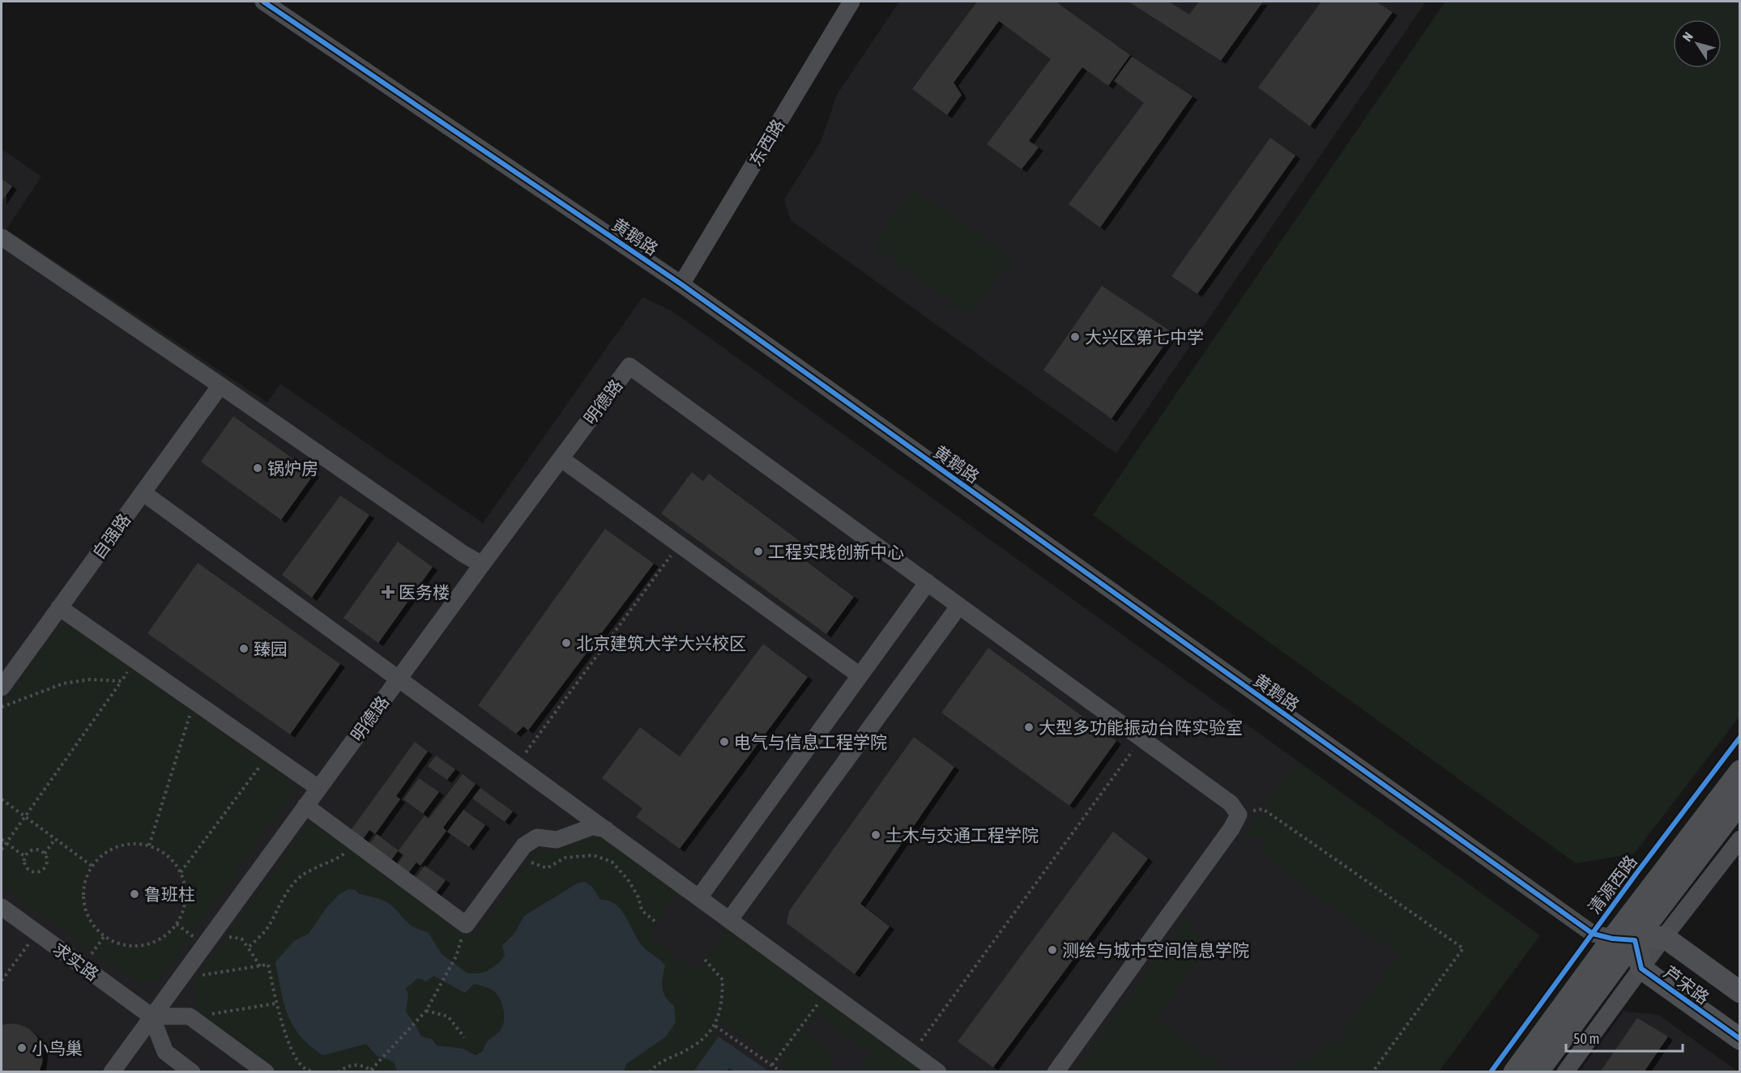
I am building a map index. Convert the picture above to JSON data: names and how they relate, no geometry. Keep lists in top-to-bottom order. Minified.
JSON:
{"streets":{"main road":["清源西路","芦宋路"],"street":["东西路","黄鹅路","明德路","自强路","求实路"]},"crossings":[["东西路","黄鹅路"],["黄鹅路","清源西路"],["黄鹅路","芦宋路"],["明德路","求实路"]],"places":{"other":["大兴区第七中学","锅炉房","工程实践创新中心","北京建筑大学大兴校区","臻园","大型多功能振动台阵实验室","电气与信息工程学院","土木与交通工程学院","鲁班柱","测绘与城市空间信息学院","小鸟巢"],"health":["医务楼"]},"scale_bar":"50 m","north":"top left"}
